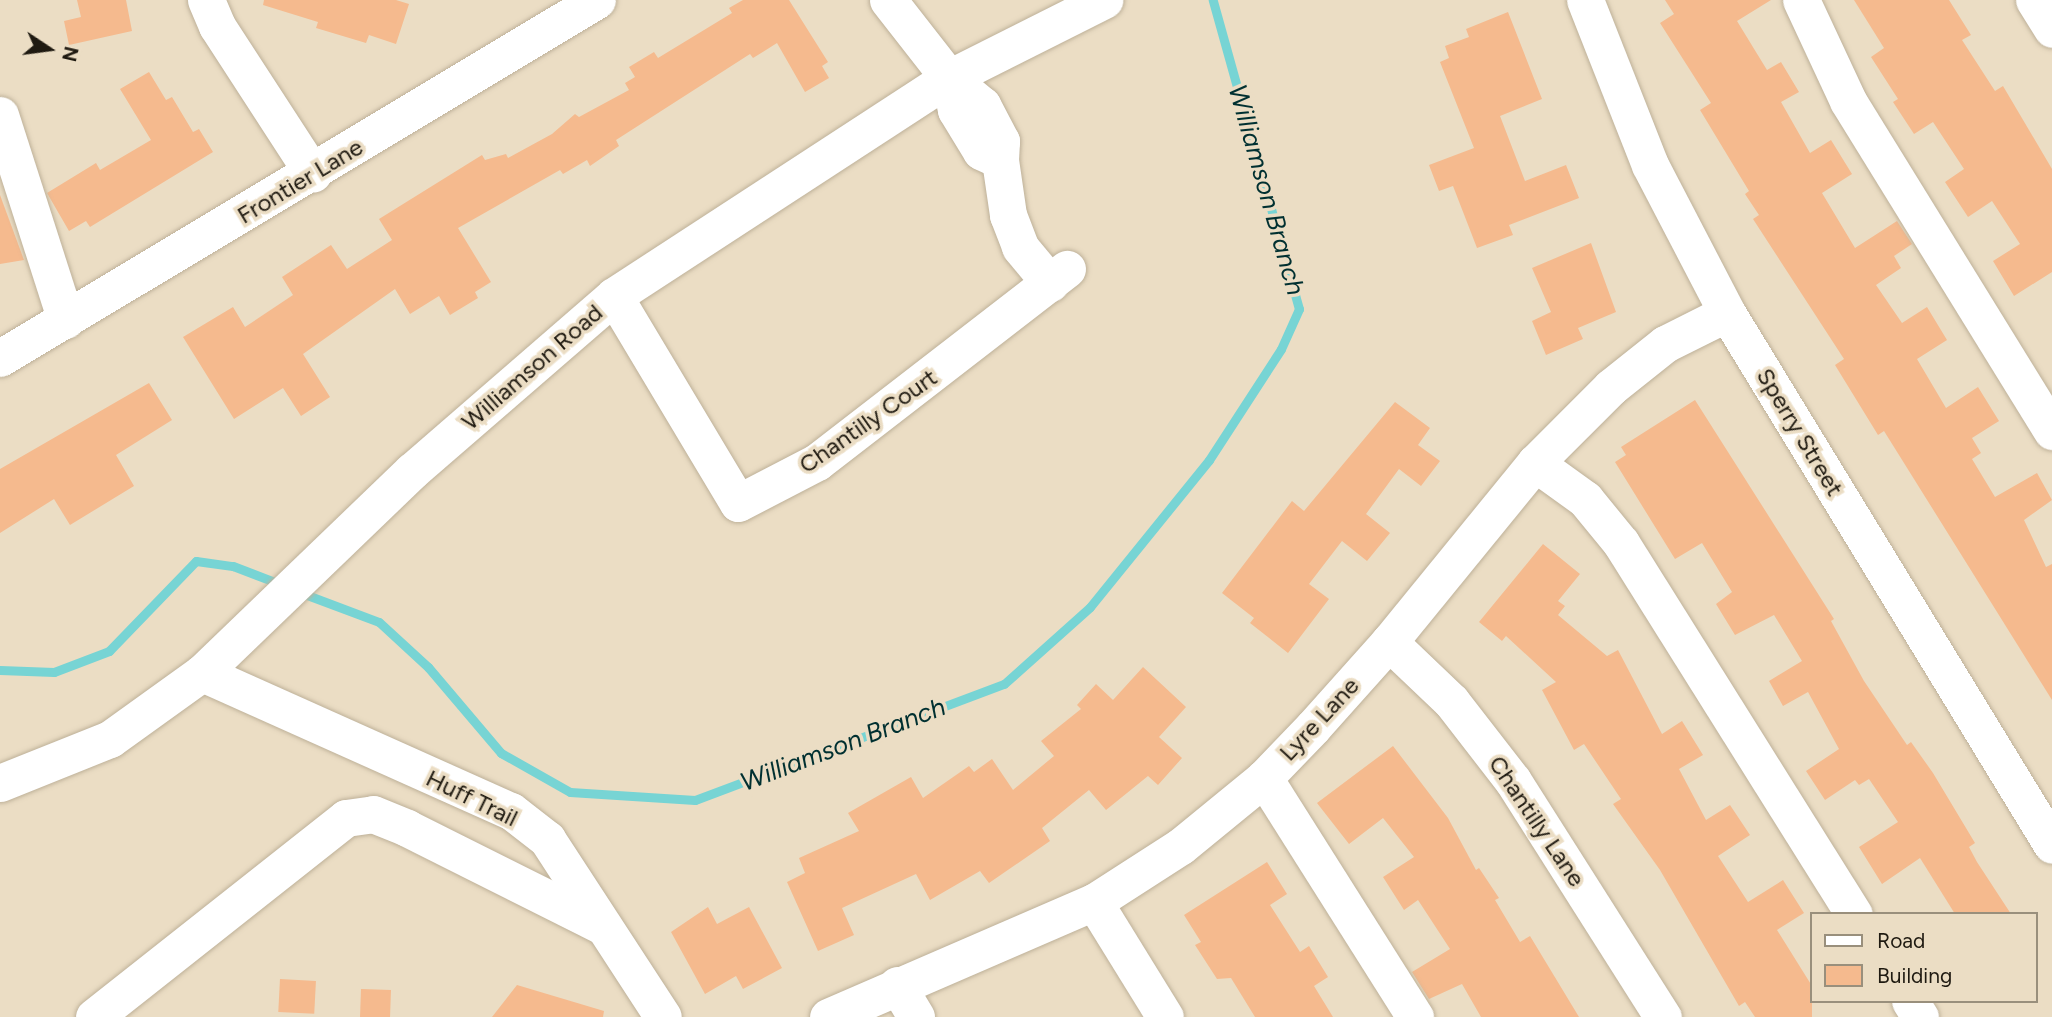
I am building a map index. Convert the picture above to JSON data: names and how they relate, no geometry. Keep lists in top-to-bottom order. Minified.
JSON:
{"streets":{"street":["Frontier Lane","Williamson Road","Chantilly Court","Sperry Street","Lyre Lane","Huff Trail","Chantilly Lane"]},"crossings":[["Williamson Road","Chantilly Court"],["Williamson Road","Huff Trail"],["Sperry Street","Lyre Lane"],["Lyre Lane","Chantilly Lane"]],"water":["Williamson Branch"],"legend":["Road","Building"],"north":"right"}
